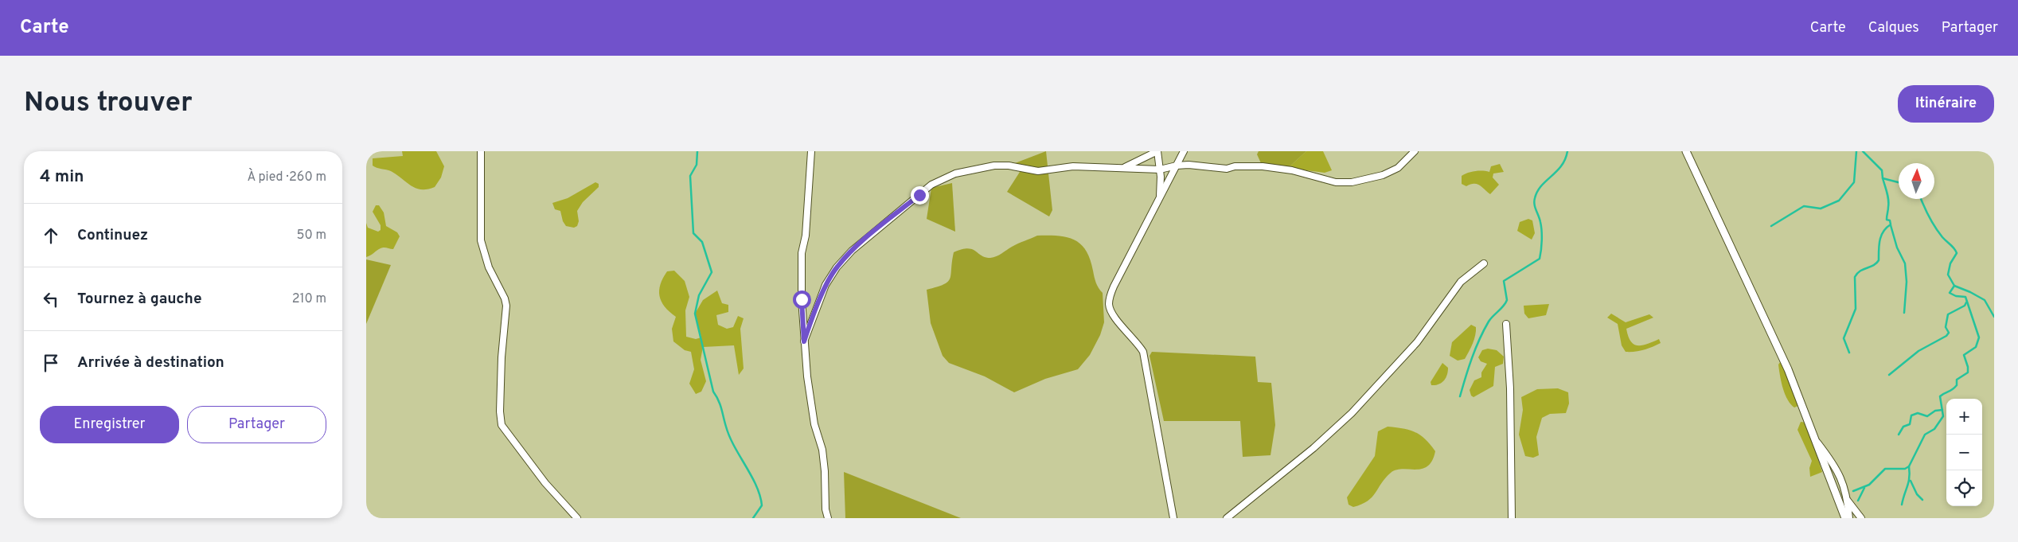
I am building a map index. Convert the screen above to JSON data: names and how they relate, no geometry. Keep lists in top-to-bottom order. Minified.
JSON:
{"north":"top","page":{"header":"Carte","nav":["Carte","Calques","Partager"],"buttons":["Itinéraire",["Enregistrer","Partager"]],"title":"Nous trouver","heading":["4 min","À pied · 260 m"],"list":[["Continuez","50 m"],["Tournez à gauche","210 m"],"Arrivée à destination"],"map_buttons":["+","−"]}}
